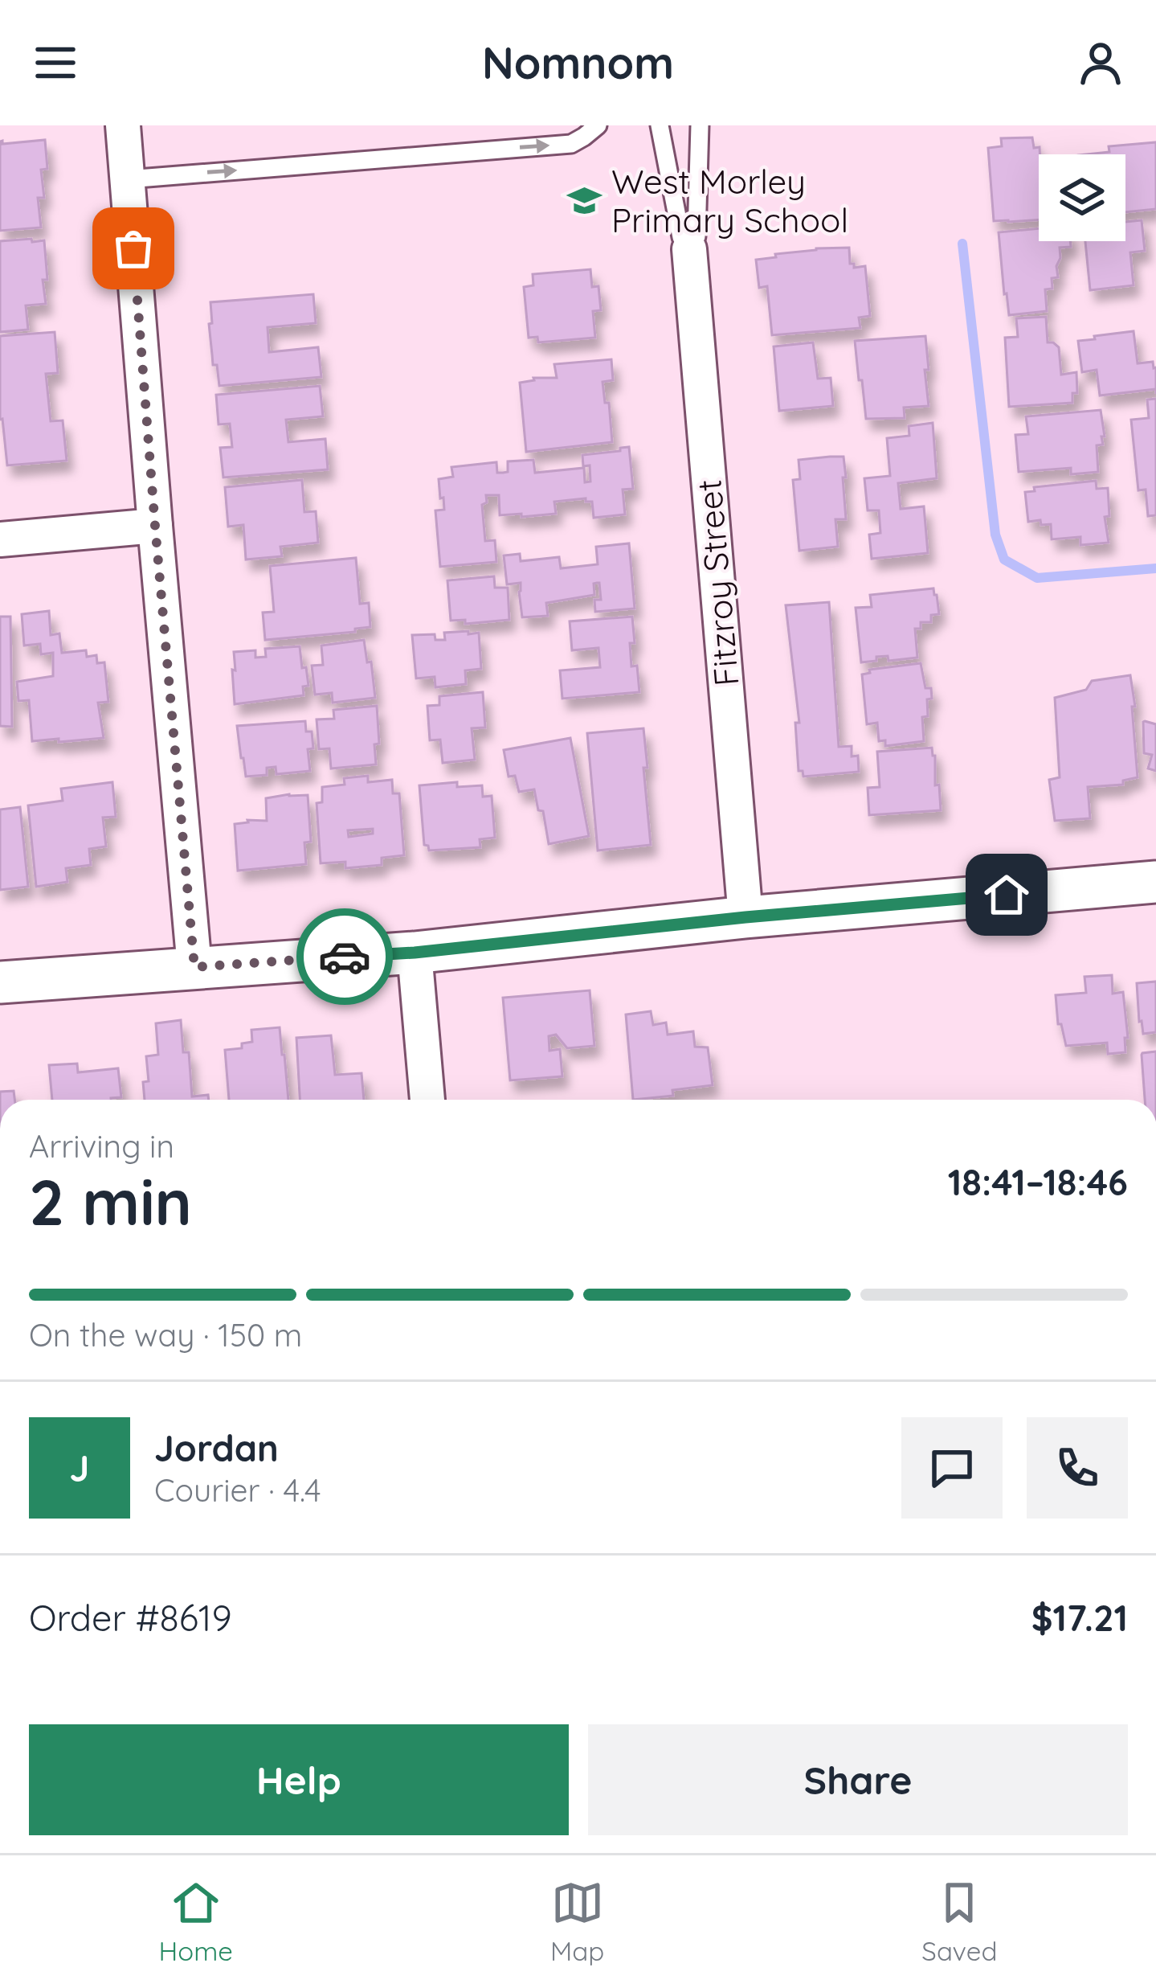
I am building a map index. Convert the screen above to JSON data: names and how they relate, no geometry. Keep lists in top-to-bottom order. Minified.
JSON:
{"streets":{"street":["Fitzroy Street"]},"places":{"school or university":["West Morley Primary School"]},"page":{"header":"Nomnom","heading":["2 min","Arriving in","18:41–18:46"],"panel":["Jordan","Courier · 4.4","Order #8619","$17.21"],"bar":"On the way · 150 m","round":"J","buttons":["Help","Share"],"tabs":["Home","Map","Saved"]}}
